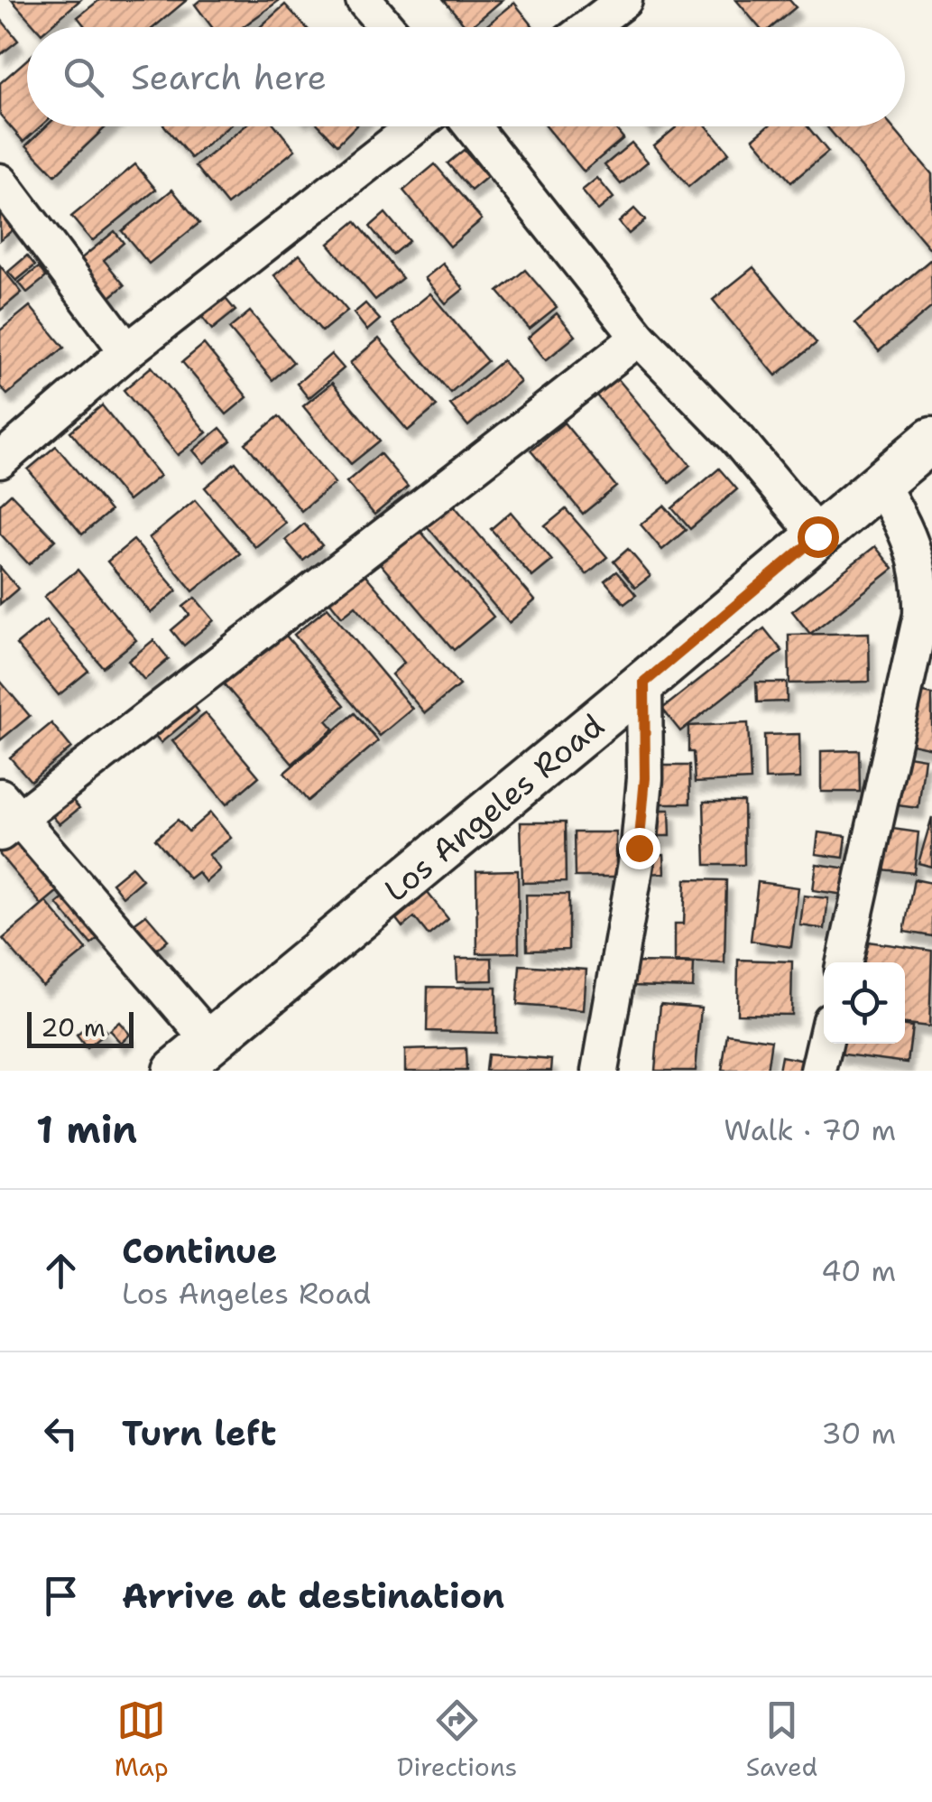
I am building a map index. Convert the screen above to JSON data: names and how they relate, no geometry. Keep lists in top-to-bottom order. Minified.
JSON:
{"streets":{"main road":["Los Angeles Road"]},"scale_bar":"20 m","page":{"search":"Search here","scale":"20 m","heading":["1 min","Walk · 70 m"],"list":[["Continue","Los Angeles Road","40 m"],["Turn left","30 m"],"Arrive at destination"],"nav":["Map","Directions","Saved"]}}
